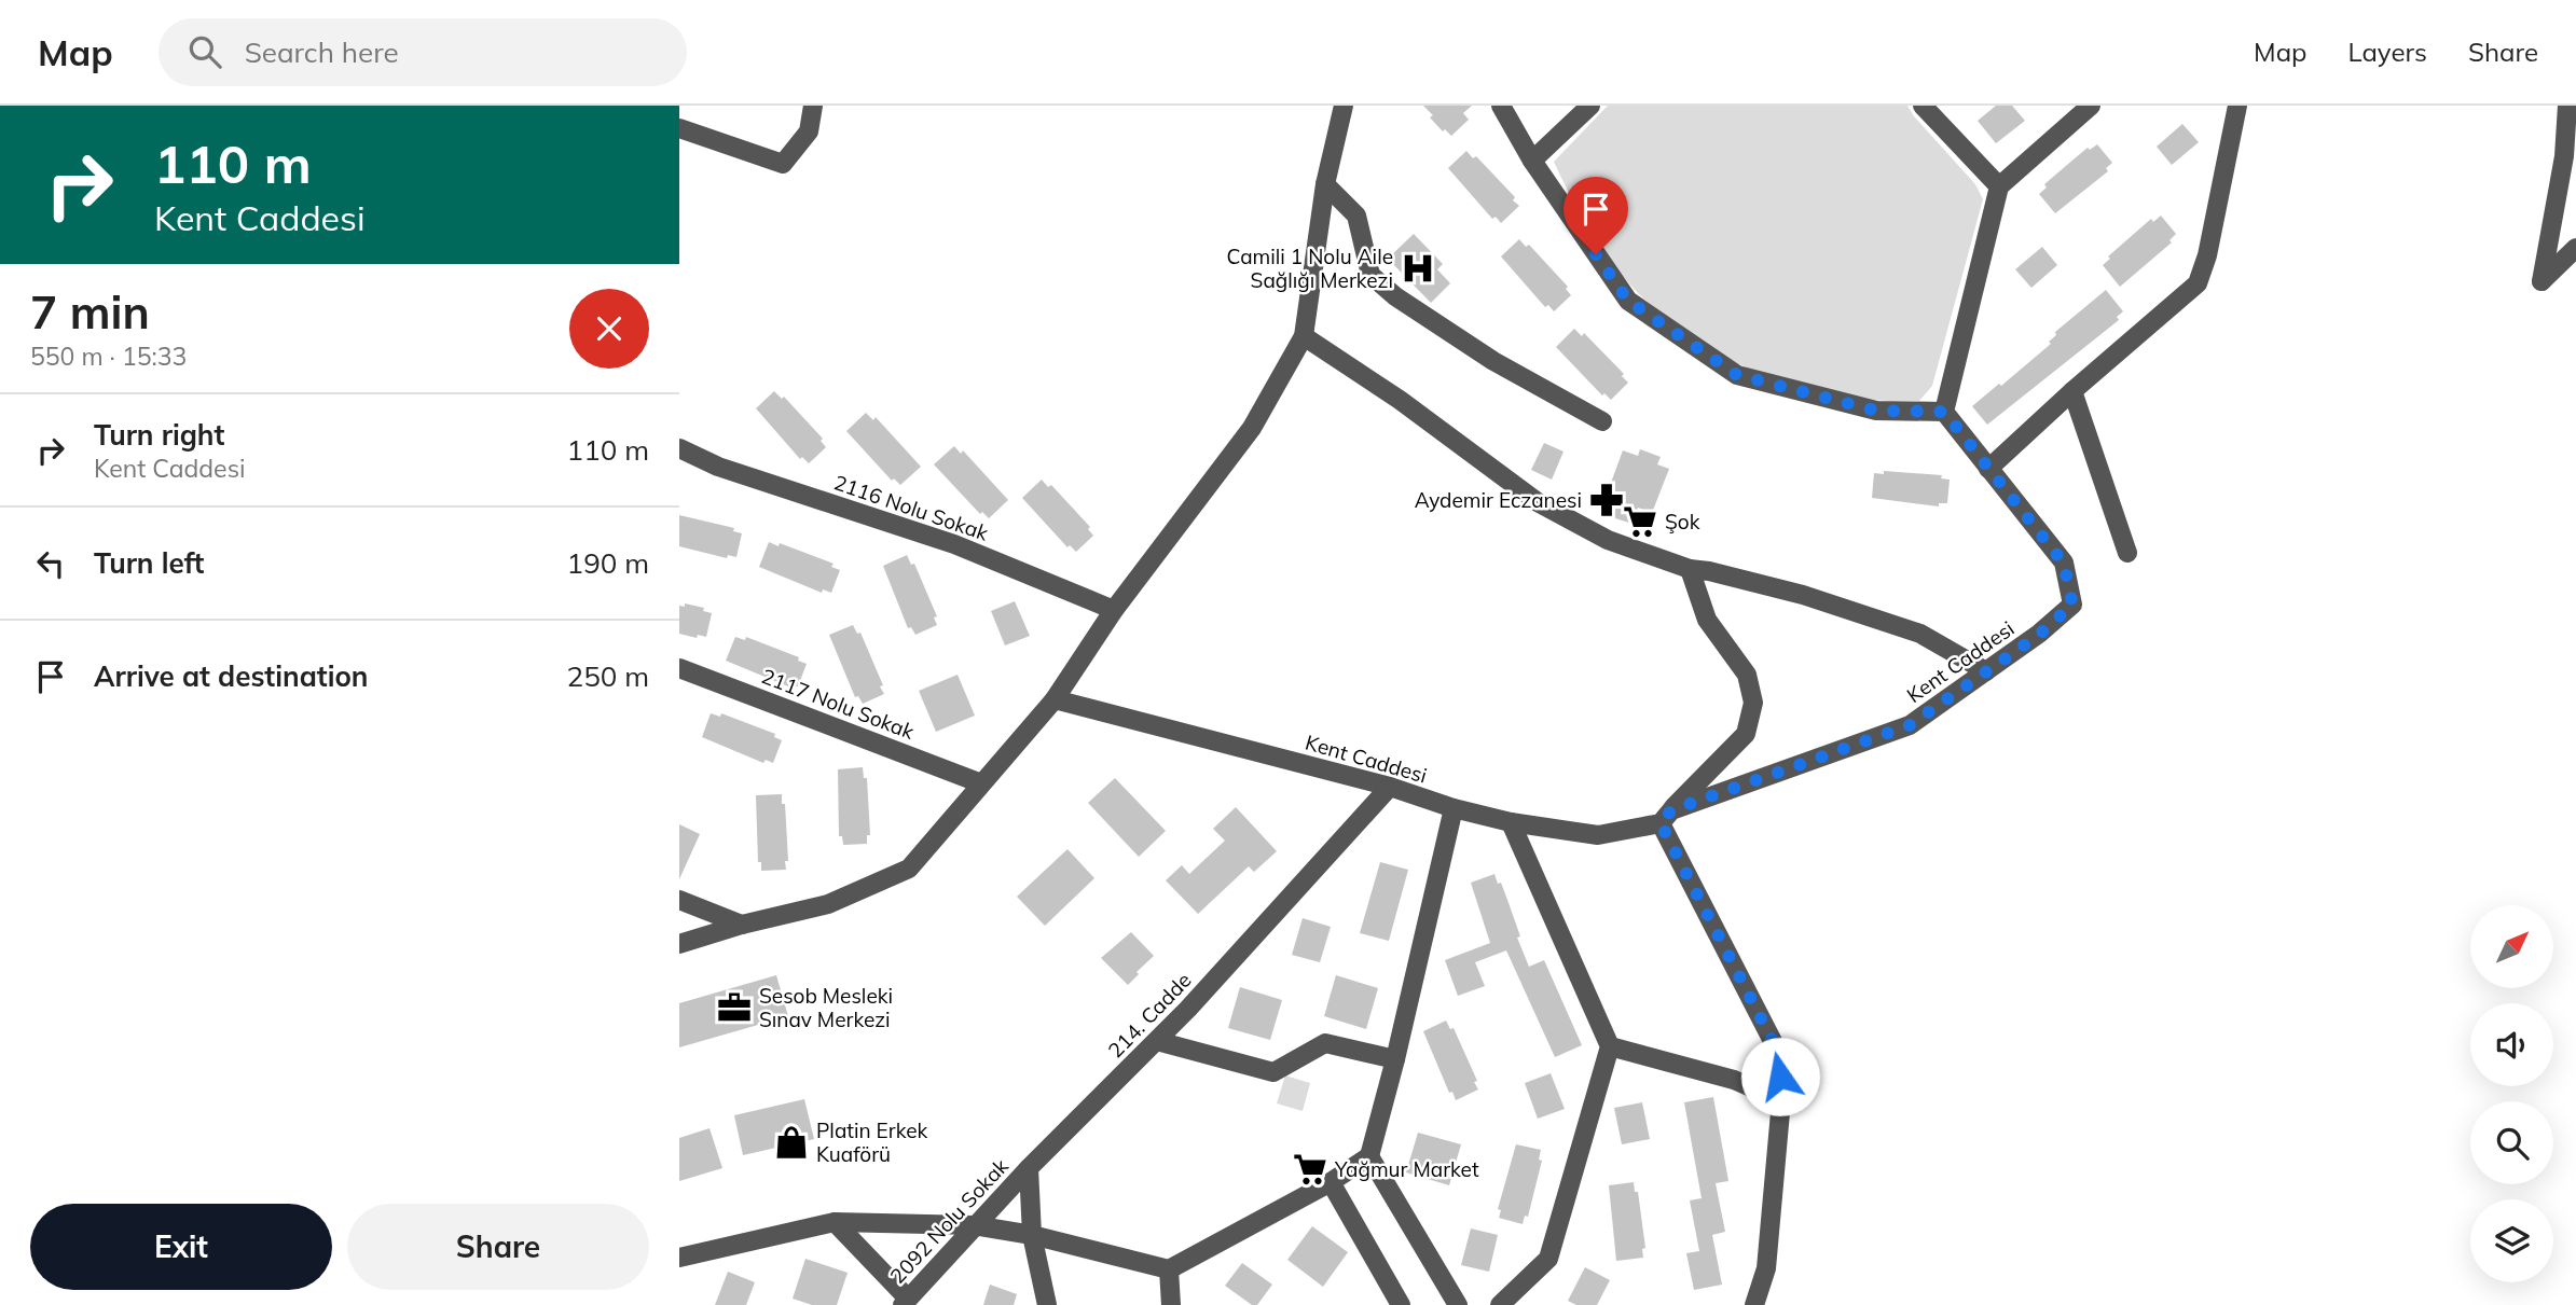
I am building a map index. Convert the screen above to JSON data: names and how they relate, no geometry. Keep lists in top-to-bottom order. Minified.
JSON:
{"streets":{"street":["2116 Nolu Sokak","Kent Caddesi","2117 Nolu Sokak","214. Cadde","2092 Nolu Sokak"]},"crossings":[["Kent Caddesi","214. Cadde"],["214. Cadde","2092 Nolu Sokak"]],"places":{"hospital":["Camili 1 Nolu Aile Sağlığı Merkezi"],"pharmacy":["Aydemir Eczanesi"],"supermarket":["Şok","Yağmur Market"],"office":["Sesob Mesleki Sınav Merkezi"],"shop":["Platin Erkek Kuaförü"]},"north":"top right","page":{"header":"Map","search":"Search here","nav":["Map","Layers","Share"],"turn":["110 m","Kent Caddesi"],"heading":["7 min","550 m · 15:33"],"list":[{"name":"Turn right","note":"Kent Caddesi","value":"110 m"},{"name":"Turn left","value":"190 m"},{"name":"Arrive at destination","value":"250 m"}],"buttons":["Exit","Share"]}}
